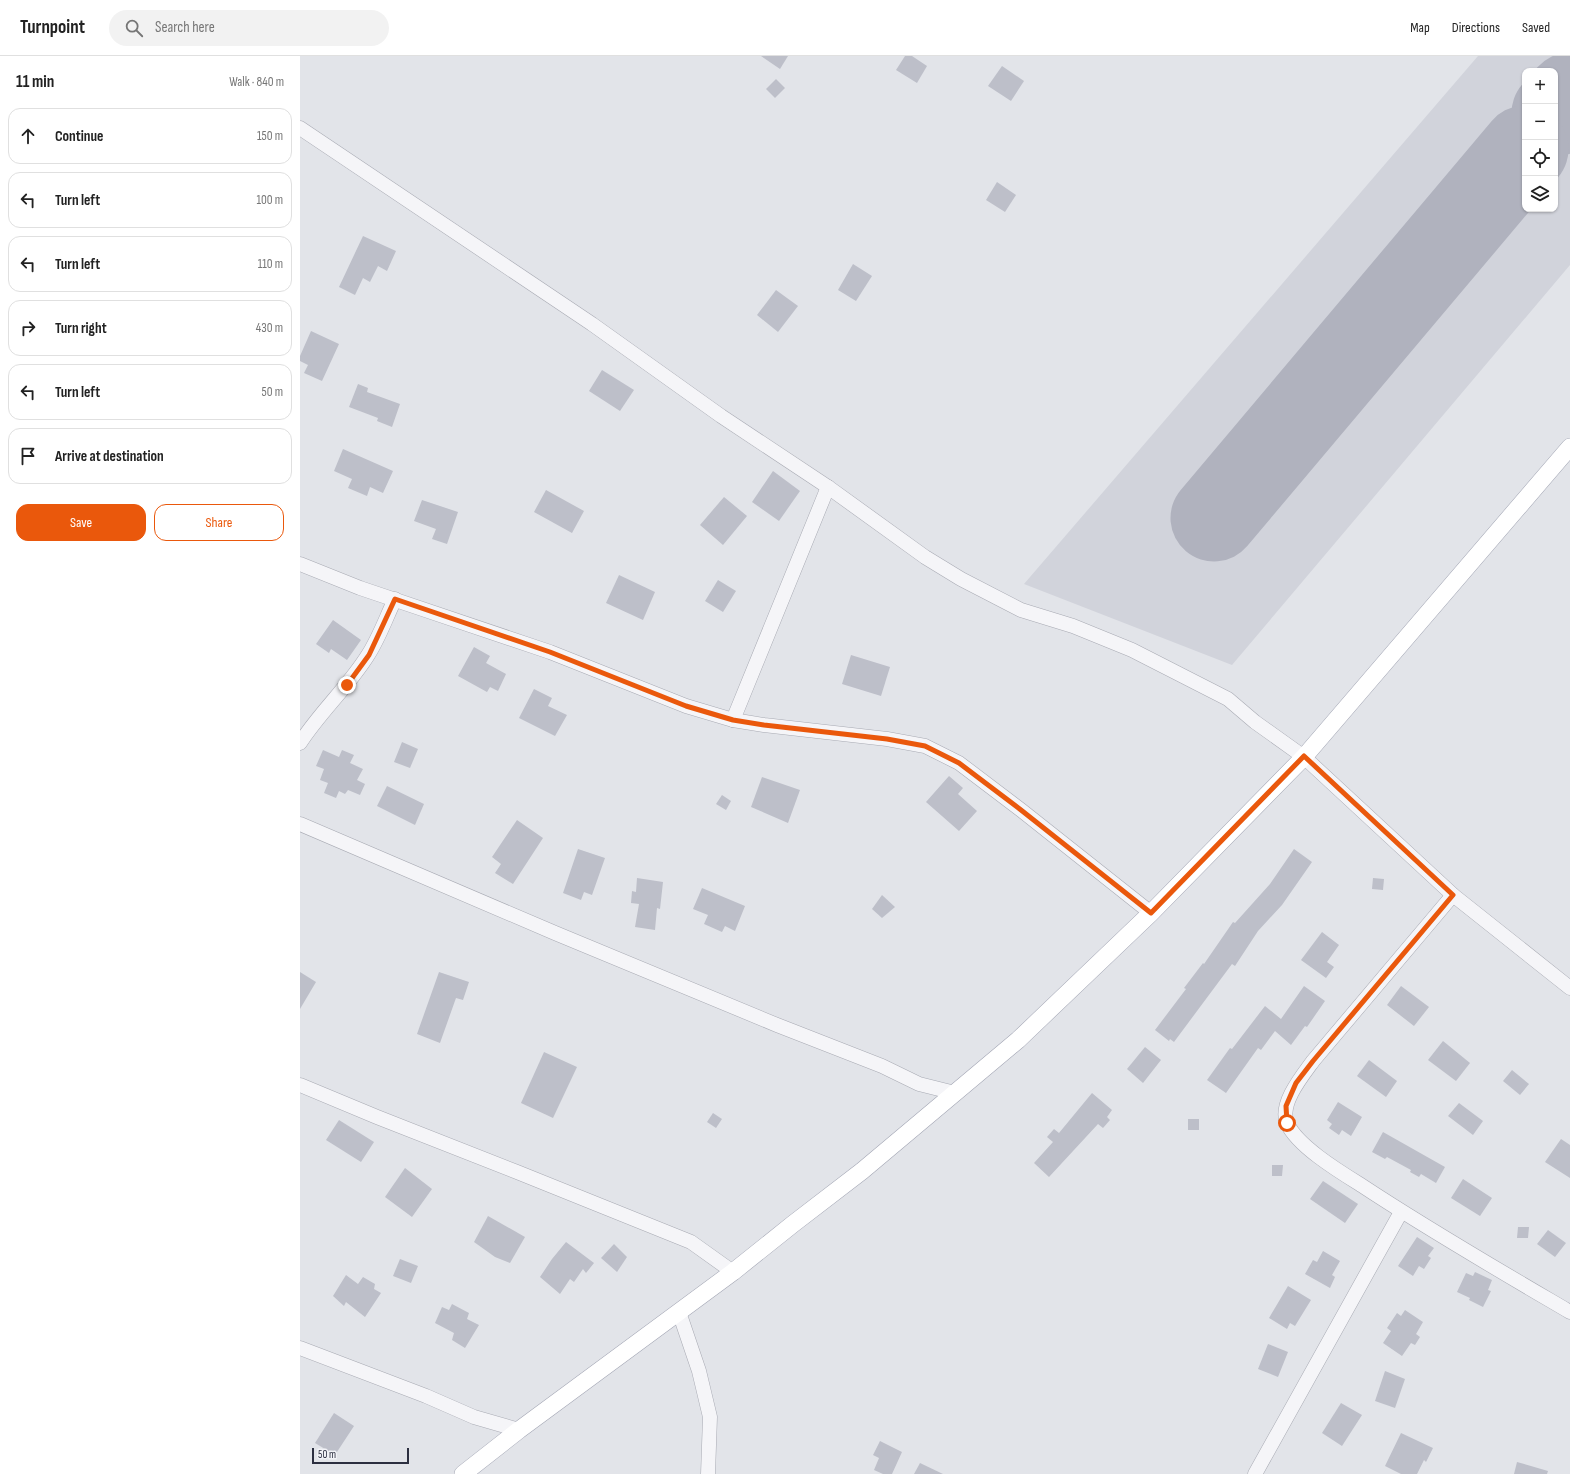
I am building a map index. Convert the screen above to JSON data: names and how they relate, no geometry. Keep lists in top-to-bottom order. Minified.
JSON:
{"scale_bar":"50 m","page":{"header":"Turnpoint","search":"Search here","nav":["Map","Directions","Saved"],"heading":["11 min","Walk · 840 m"],"map_buttons":["+","−"],"list":[["Continue","150 m"],["Turn left","100 m"],["Turn left","110 m"],["Turn right","430 m"],["Turn left","50 m"],"Arrive at destination"],"buttons":["Save","Share"],"scale":"50 m"}}
